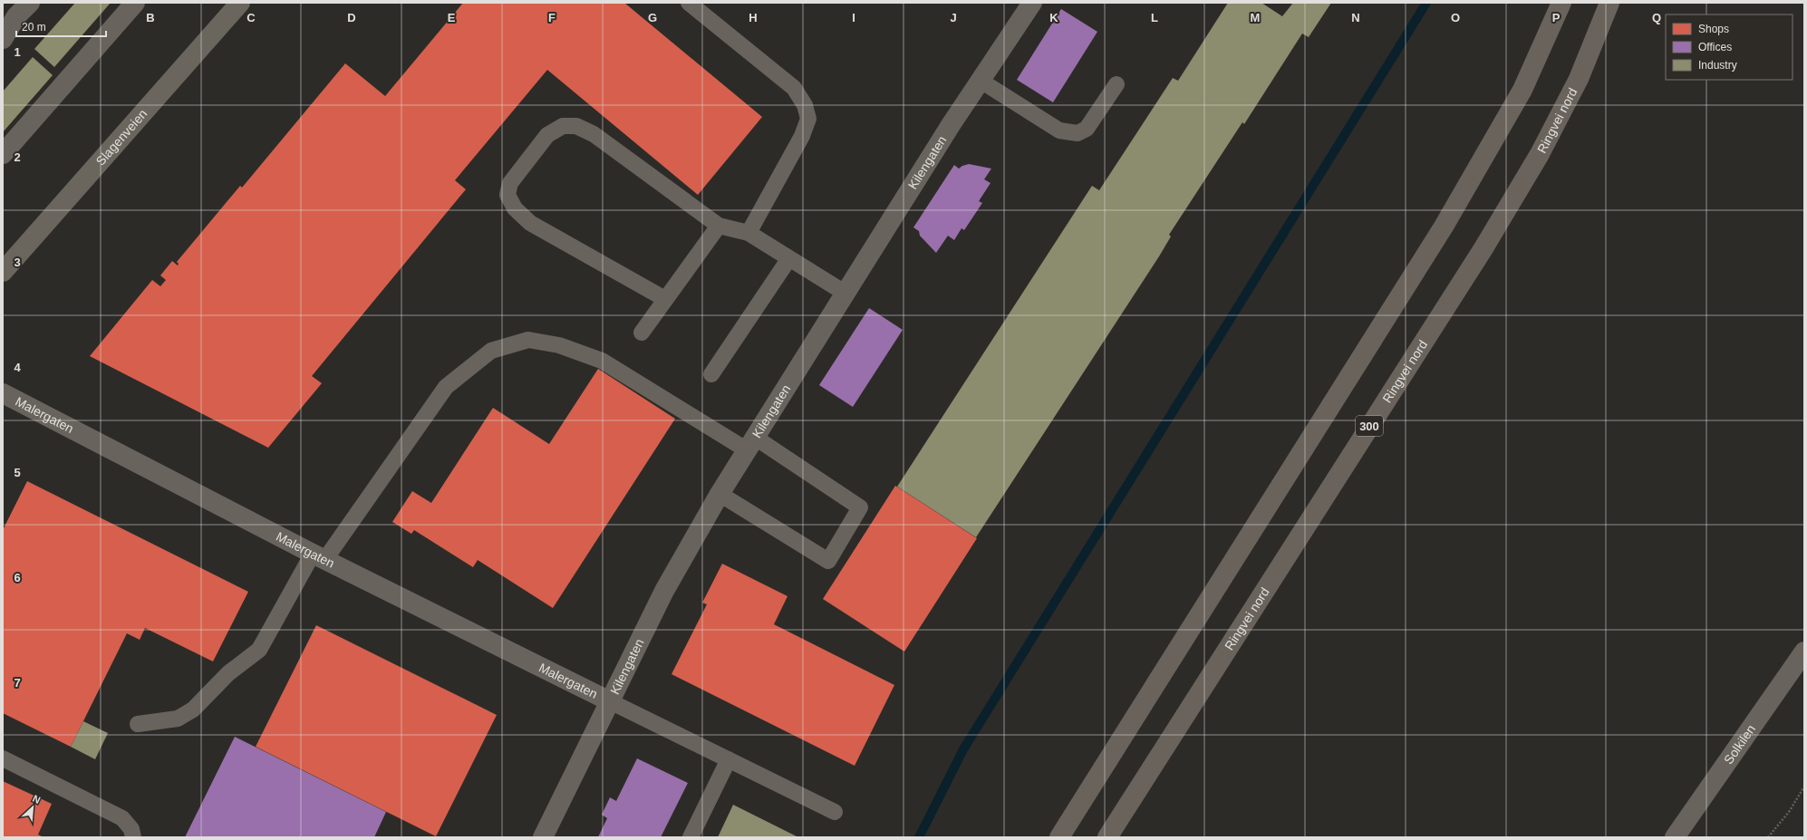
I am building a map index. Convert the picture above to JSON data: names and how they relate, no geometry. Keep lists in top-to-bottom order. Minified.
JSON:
{"streets":{"main road":["Ringvei nord","Slagenveien","300"],"street":["Kilengaten","Malergaten","Solkilen"]},"crossings":[["Kilengaten","Malergaten"]],"legend":["Shops","Offices","Industry"],"scale_bar":"20 m","north":"top right","grid":{"columns":["B","C","D","E","F","G","H","I","J","K","L","M","N","O","P","Q"],"rows":["1","2","3","4","5","6","7"]}}
